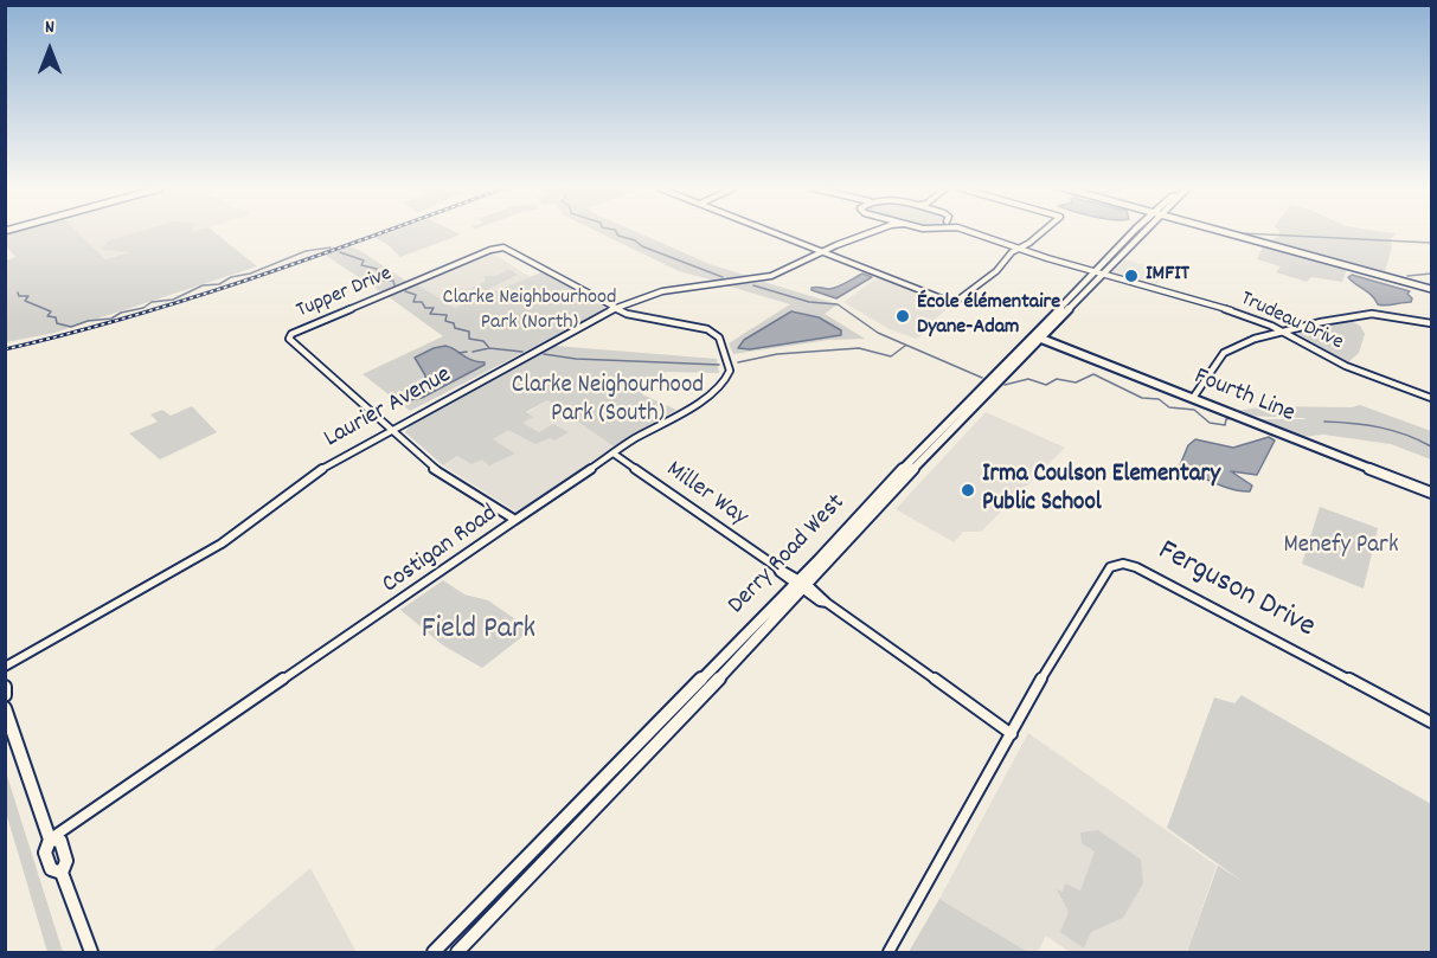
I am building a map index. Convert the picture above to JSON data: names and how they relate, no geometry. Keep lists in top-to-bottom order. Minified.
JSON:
{"streets":{"main road":["Fourth Line","Derry Road West"],"street":["Tupper Drive","Trudeau Drive","Laurier Avenue","Miller Way","Costigan Road","Ferguson Drive"]},"crossings":[["Tupper Drive","Laurier Avenue"],["Tupper Drive","Costigan Road"],["Trudeau Drive","Laurier Avenue"],["Trudeau Drive","Derry Road West"],["Fourth Line","Derry Road West"],["Laurier Avenue","Costigan Road"],["Miller Way","Costigan Road"],["Miller Way","Derry Road West"]],"parks":["Clarke Neighbourhood Park (North)","Clarke Neighourhood Park (South)","Menefy Park","Field Park"],"places":["IMFIT","École élémentaire Dyane-Adam","Irma Coulson Elementary Public School"],"north":"top"}
